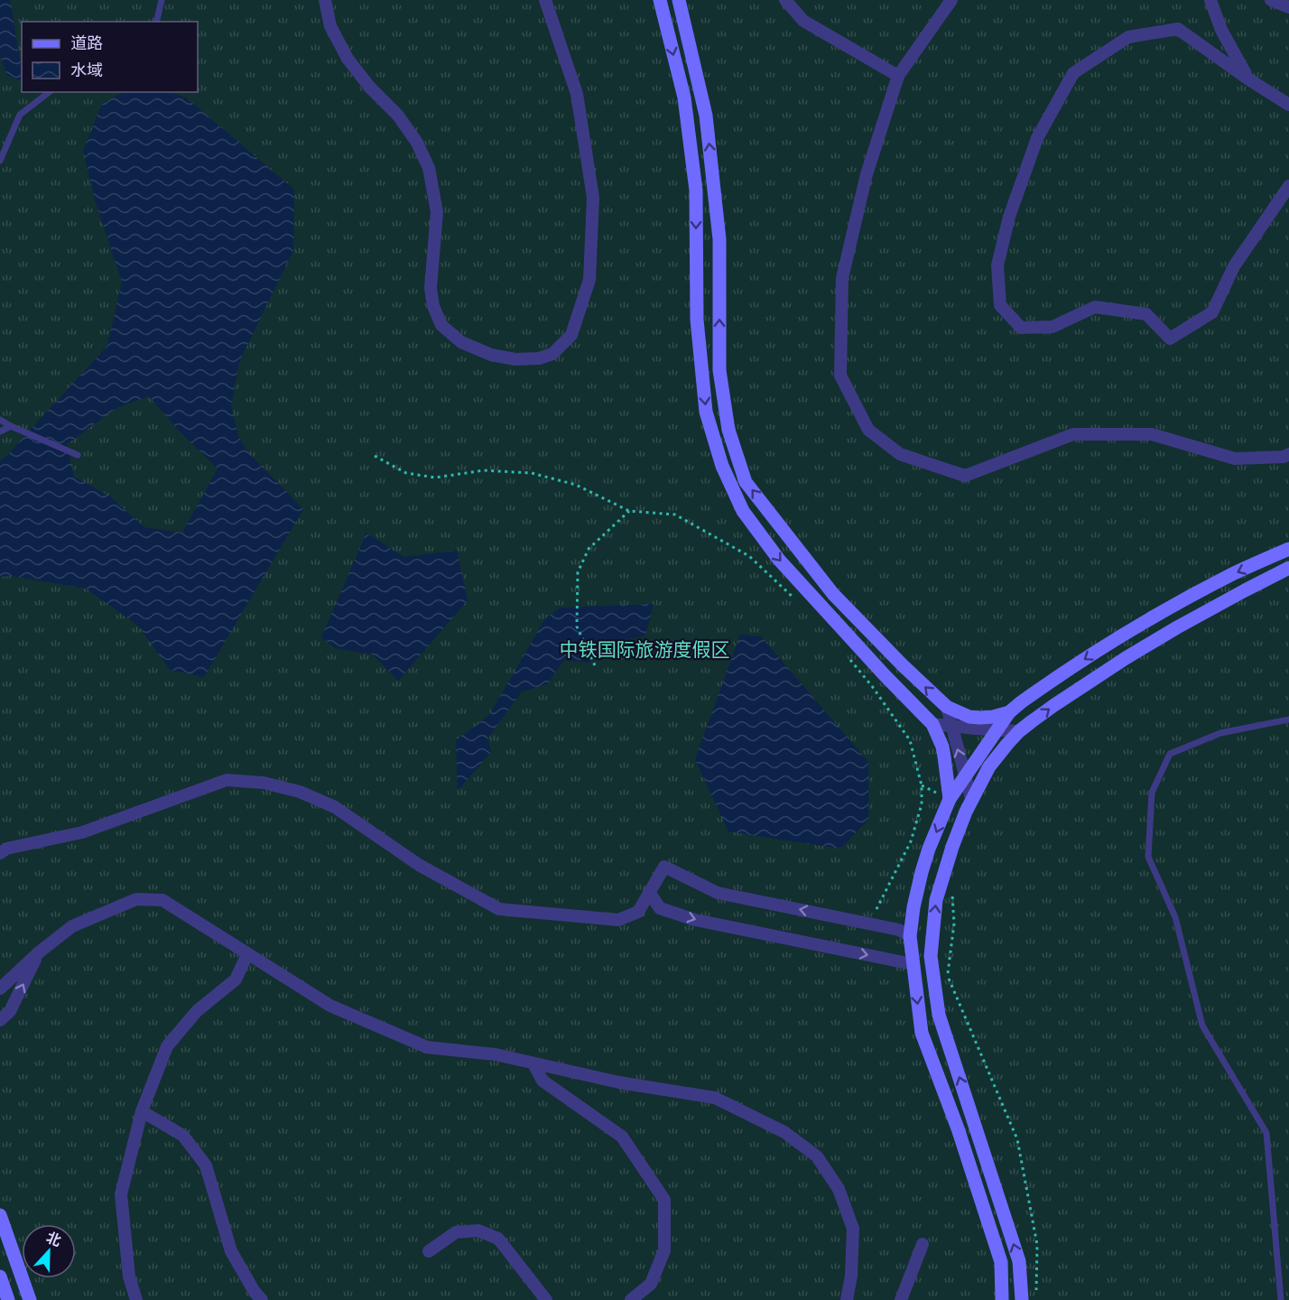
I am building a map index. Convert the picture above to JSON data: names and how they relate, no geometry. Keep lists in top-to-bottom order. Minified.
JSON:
{"parks":["中铁国际旅游度假区"],"legend":["道路","水域"],"north":"top"}
